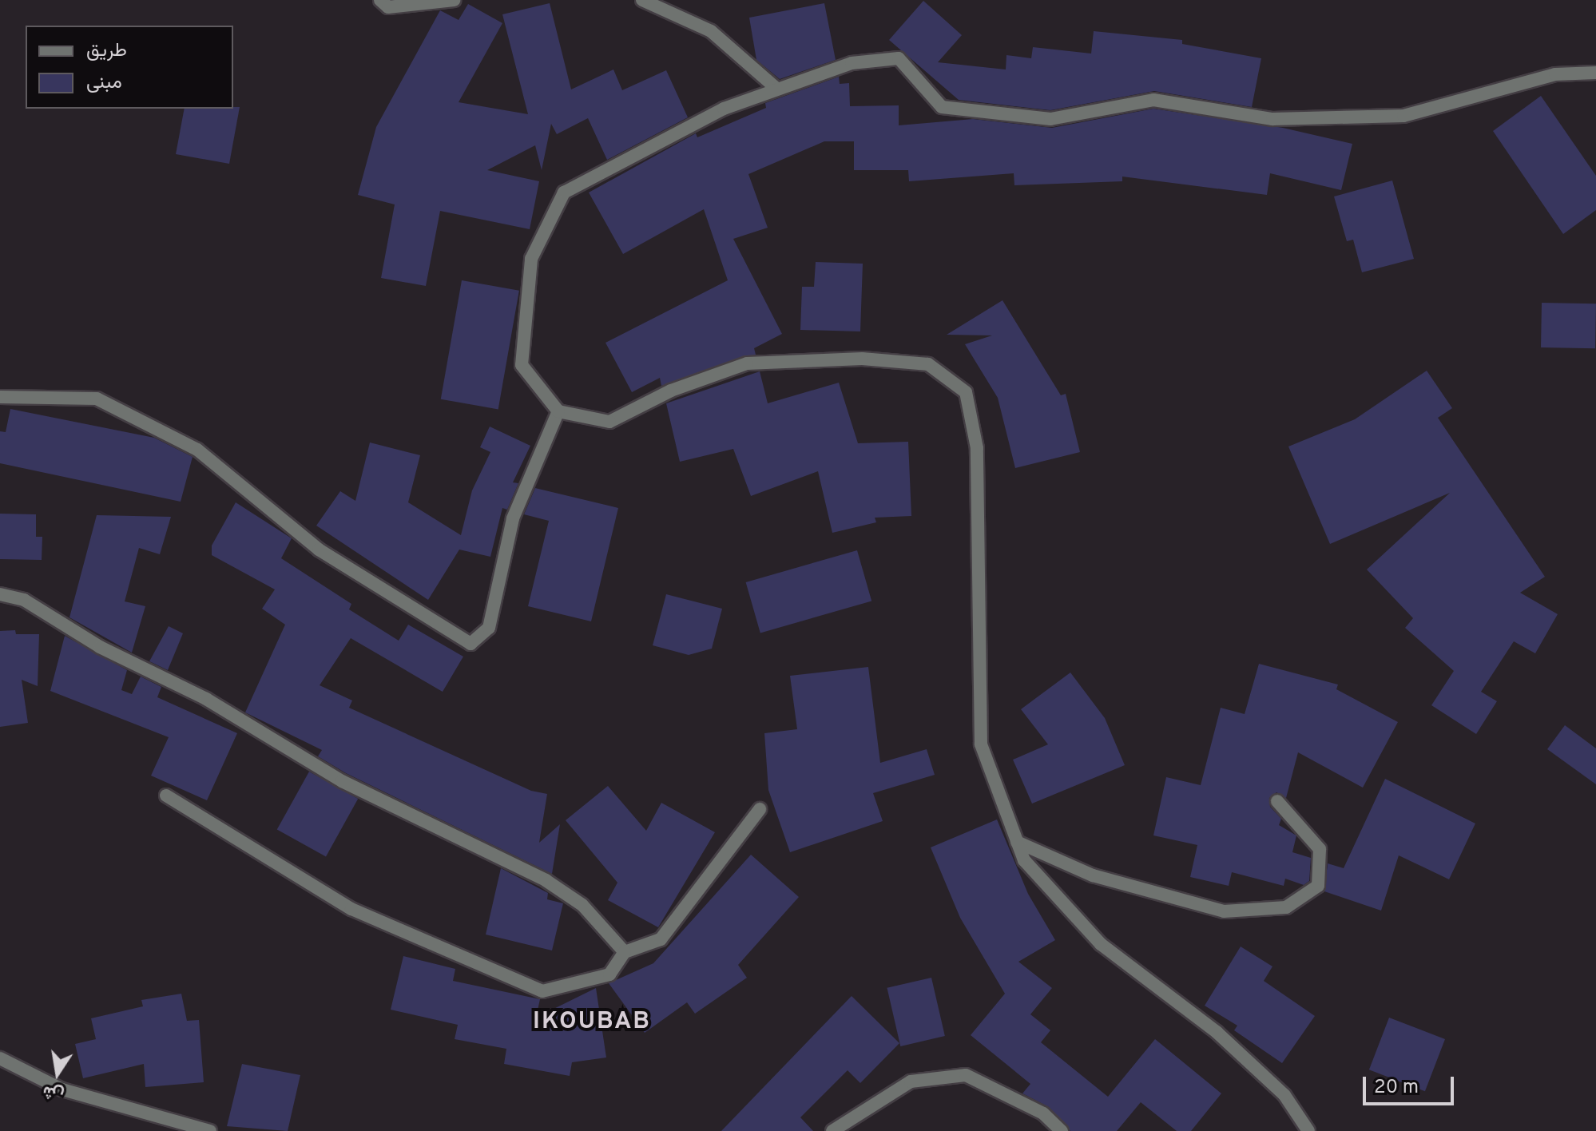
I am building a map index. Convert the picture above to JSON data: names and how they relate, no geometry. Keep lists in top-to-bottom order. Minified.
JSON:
{"districts":["IKOUBAB"],"legend":["طريق","مبنى"],"scale_bar":"20 m","north":"bottom"}
